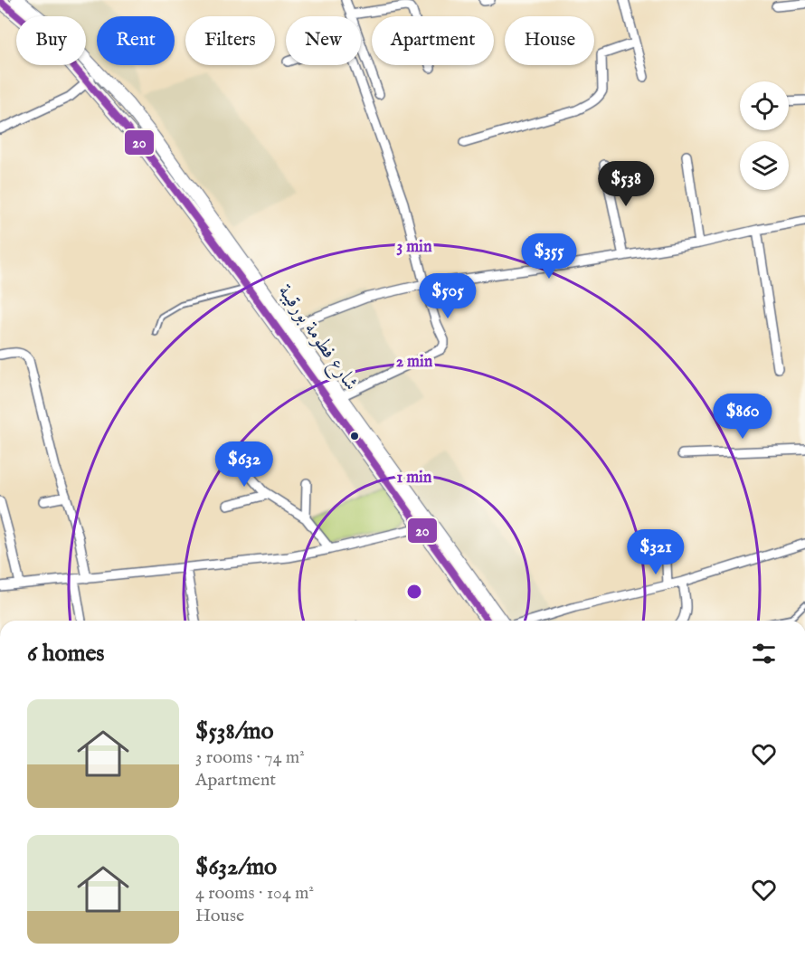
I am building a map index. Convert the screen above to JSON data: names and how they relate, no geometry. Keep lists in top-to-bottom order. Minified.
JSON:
{"streets":{"main road":["شارع فطومة بورقيبة"]},"lines":["transit line 20"],"page":{"chip":["Buy","Rent","Filters","New","Apartment","House"],"price":["$538","$355","$505","$860","$632","$321"],"heading":"6 homes","list":[{"name":"$538/mo","note":"3 rooms · 74 m² · Apartment"},{"name":"$632/mo","note":"4 rooms · 104 m² · House"}]},"rings":["3 min","2 min","1 min"]}
